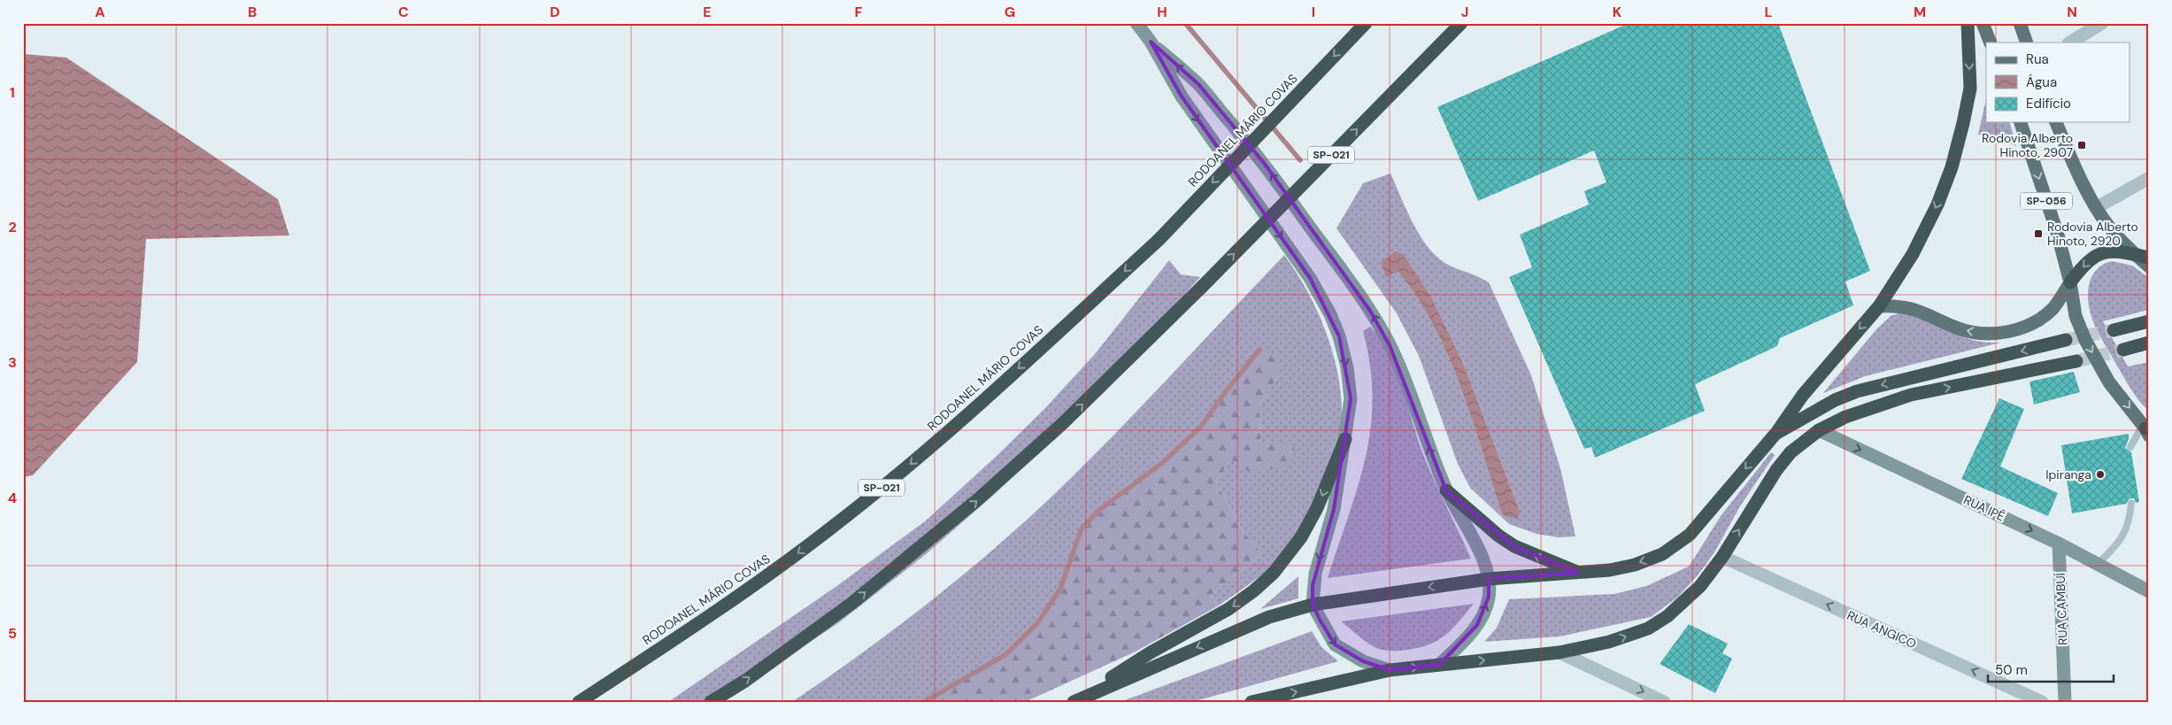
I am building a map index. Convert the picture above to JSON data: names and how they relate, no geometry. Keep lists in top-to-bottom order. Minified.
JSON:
{"streets":{"highway":["RODOANEL MÁRIO COVAS","SP-021","SP-056"],"main road":["RUA IPÊ","RUA CAMBUÍ"],"street":["RUA ANGICO"]},"crossings":[["RUA IPÊ","RUA CAMBUÍ"]],"one_way":["RUA IPÊ","RUA ANGICO"],"places":{"transit":["Rodovia Alberto Hinoto, 2907","Rodovia Alberto Hinoto, 2920"],"other":["Ipiranga"]},"legend":["Rua","Água","Edifício"],"scale_bar":"50 m","grid":{"columns":["A","B","C","D","E","F","G","H","I","J","K","L","M","N"],"rows":["1","2","3","4","5"]}}
